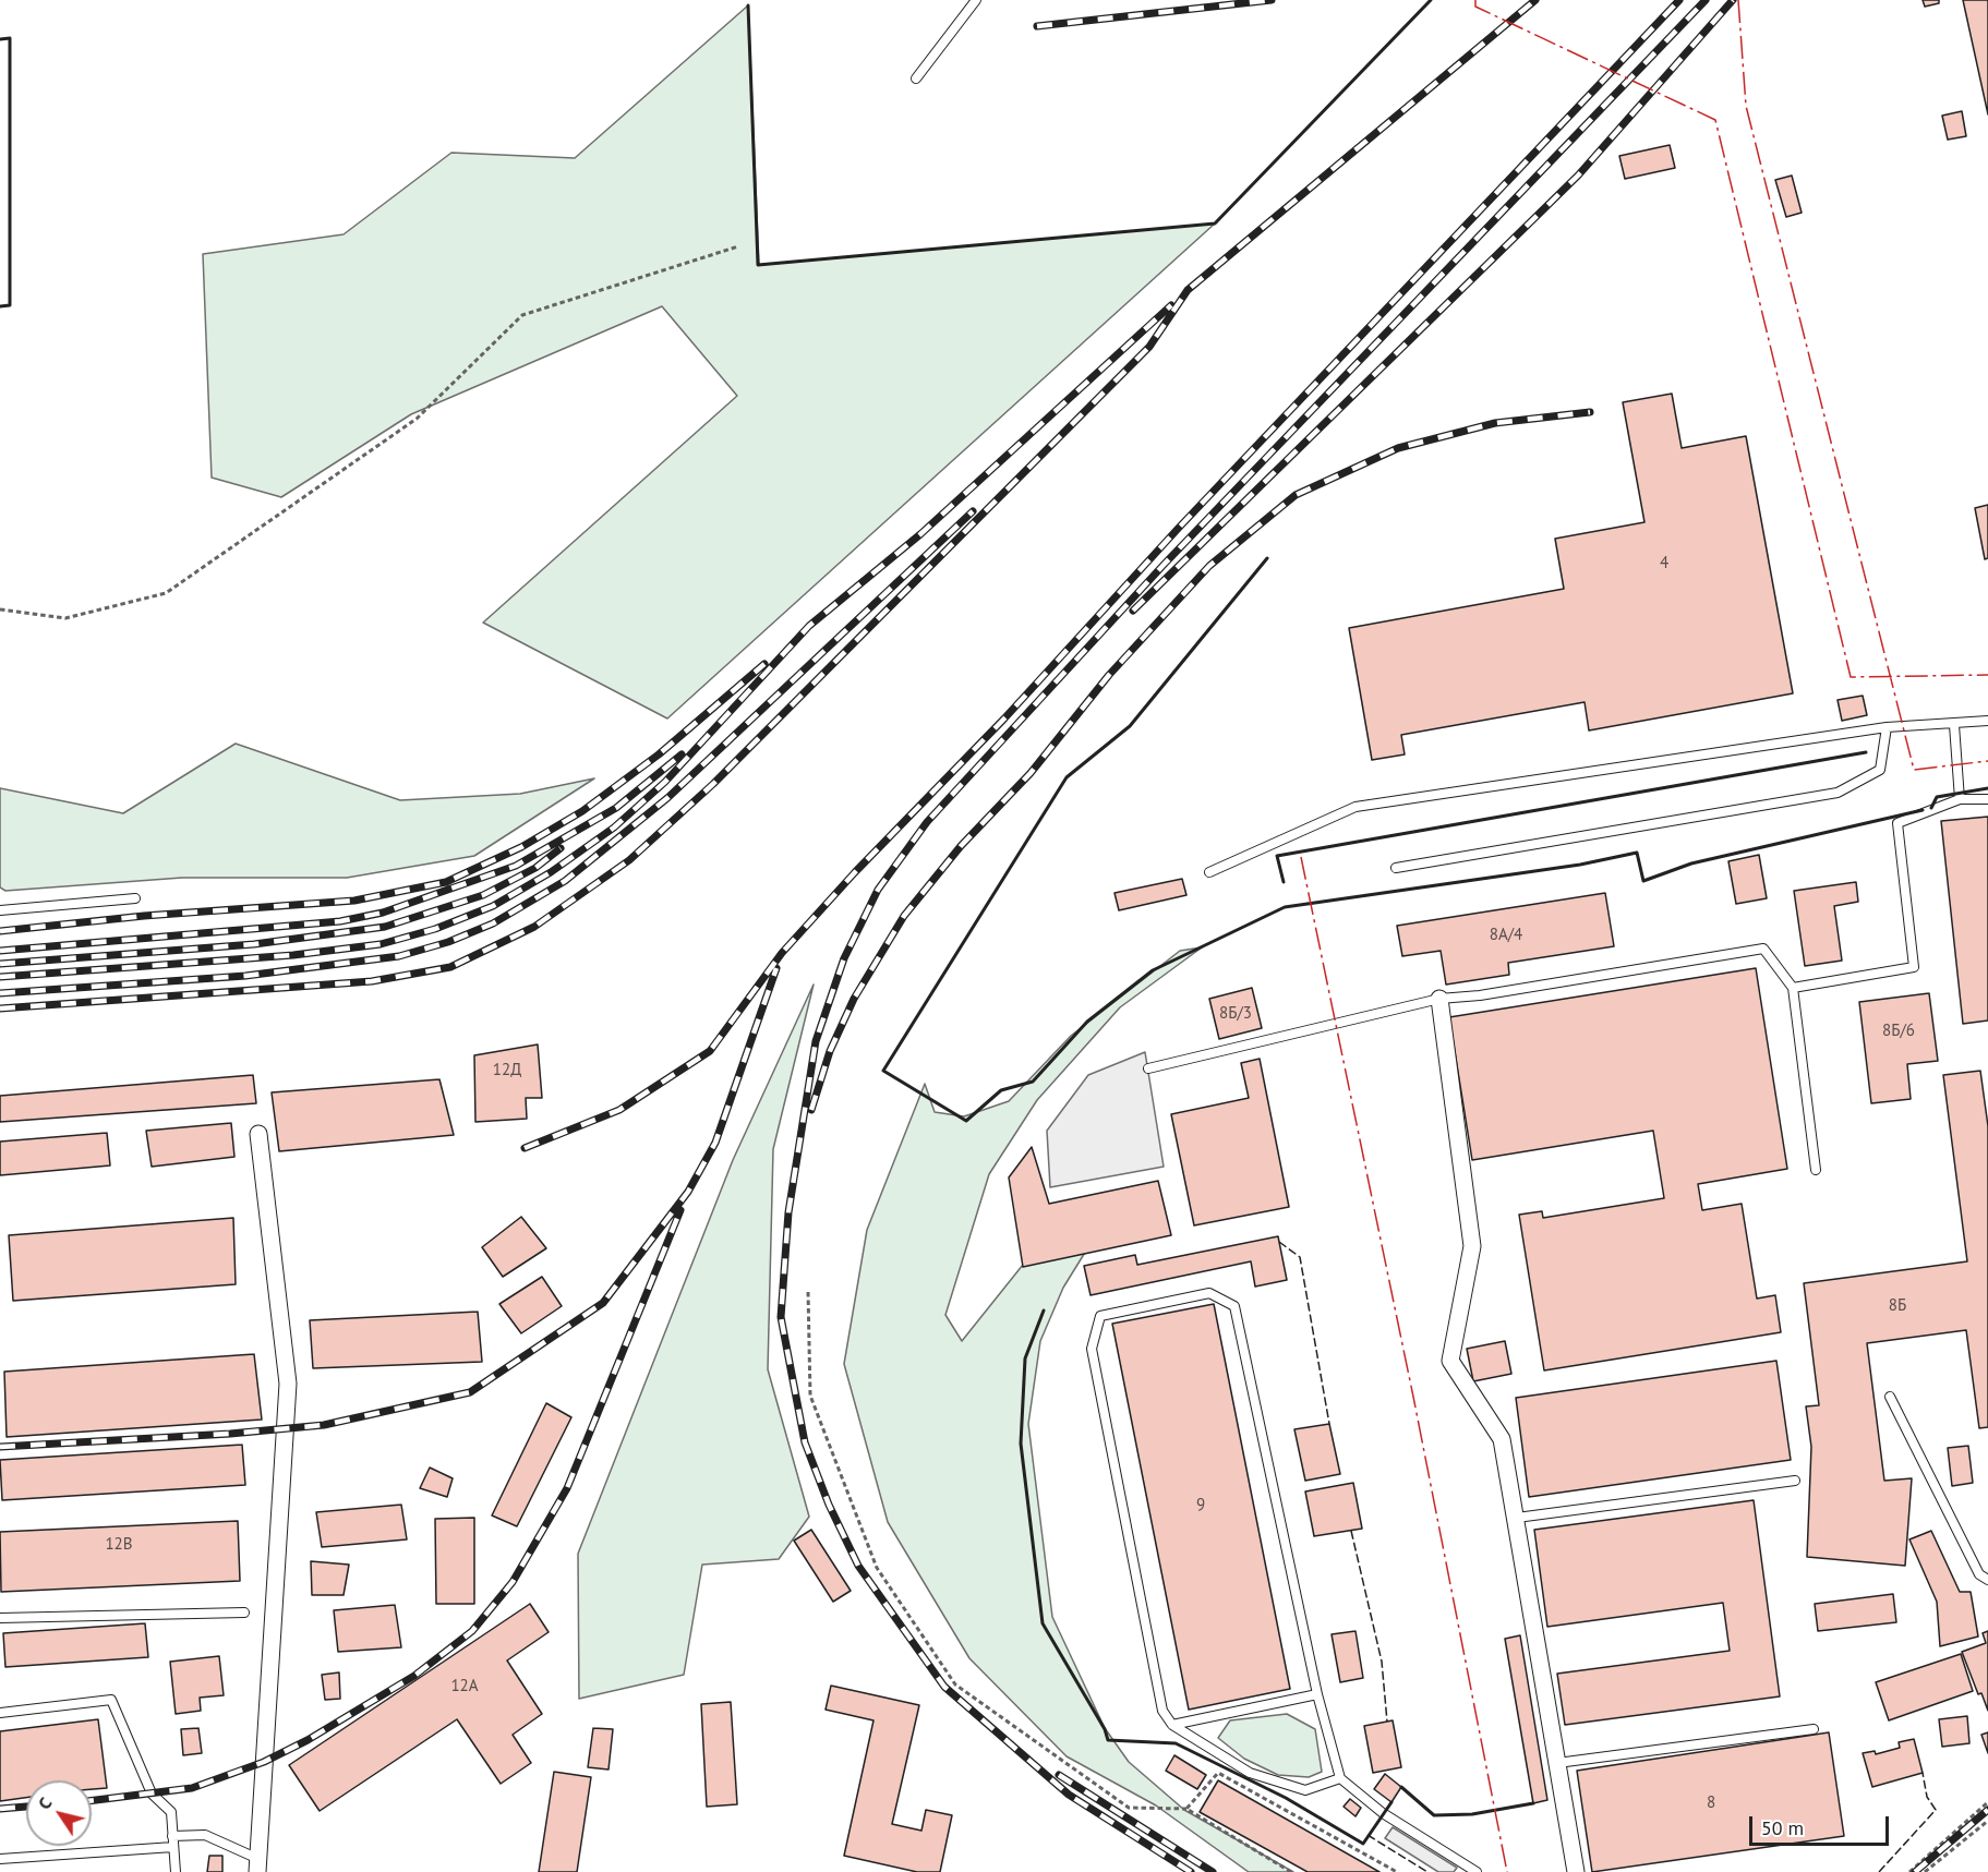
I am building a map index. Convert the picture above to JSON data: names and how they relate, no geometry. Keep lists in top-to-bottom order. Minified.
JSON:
{"house_numbers":["4","8А/4","8Б/3","8Б/6","12Д","8Б","9","12В","12А","8"],"scale_bar":"50 m","north":"top left"}
